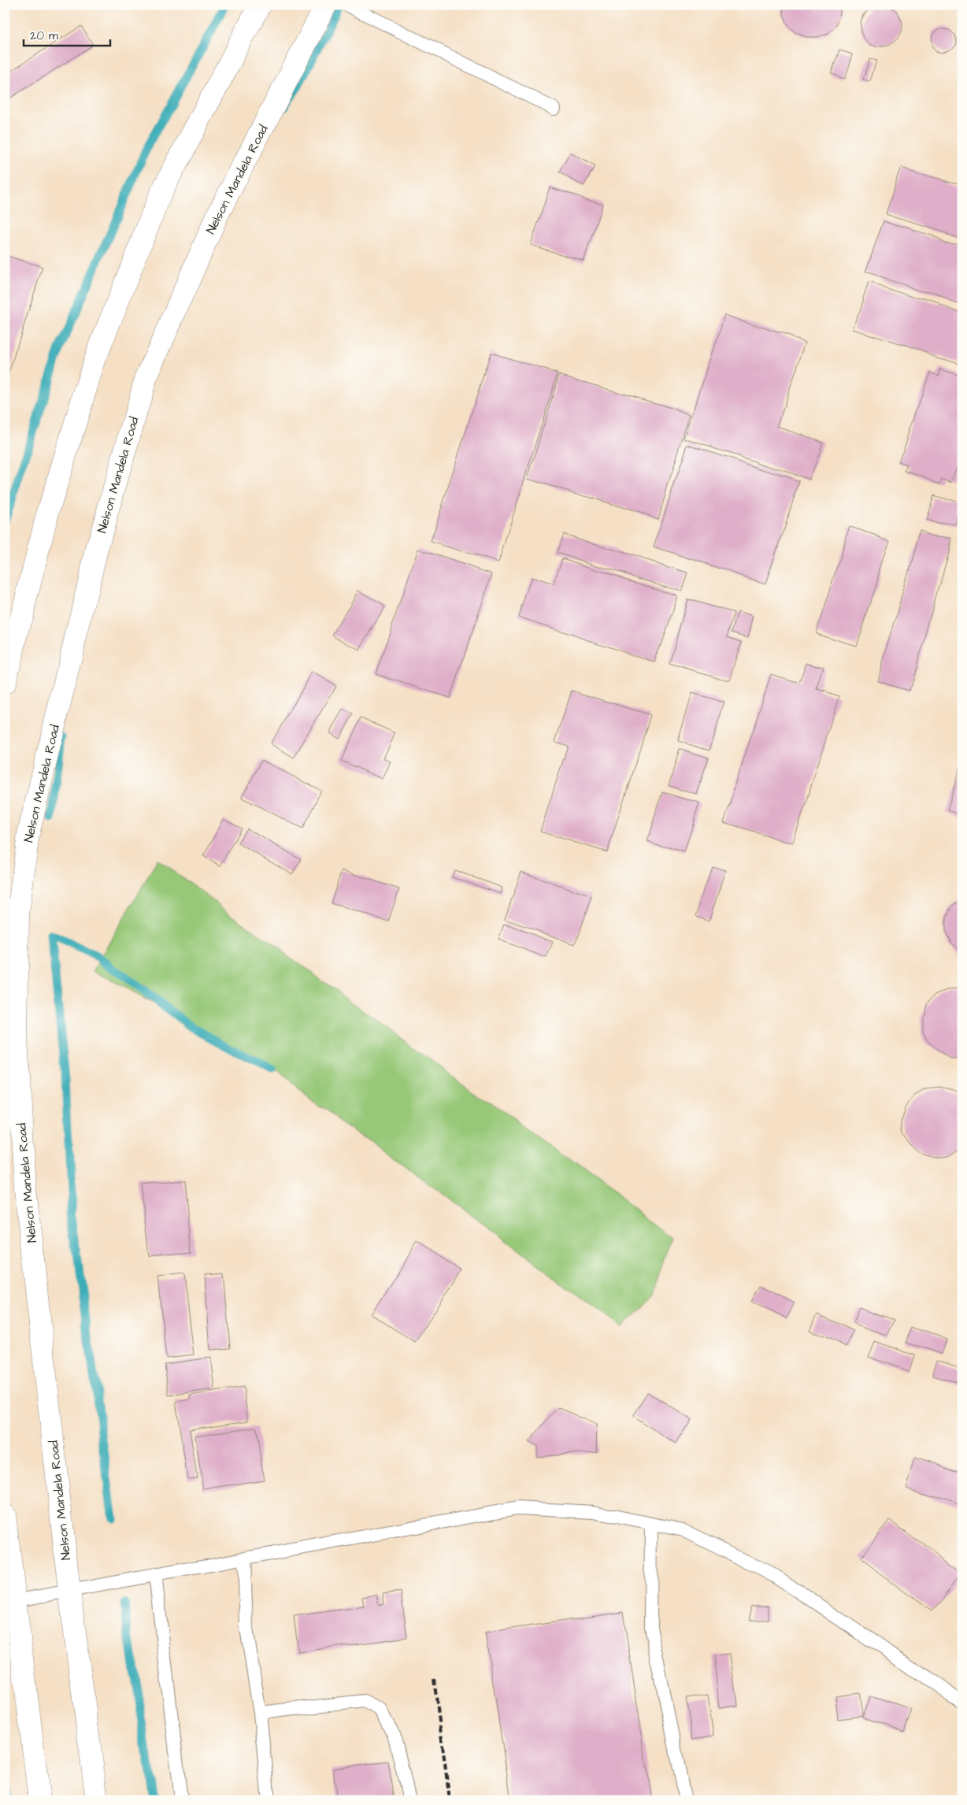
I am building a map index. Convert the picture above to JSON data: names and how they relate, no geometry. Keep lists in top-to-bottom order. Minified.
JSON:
{"streets":{"main road":["Nelson Mandela Road"]},"scale_bar":"20 m"}
